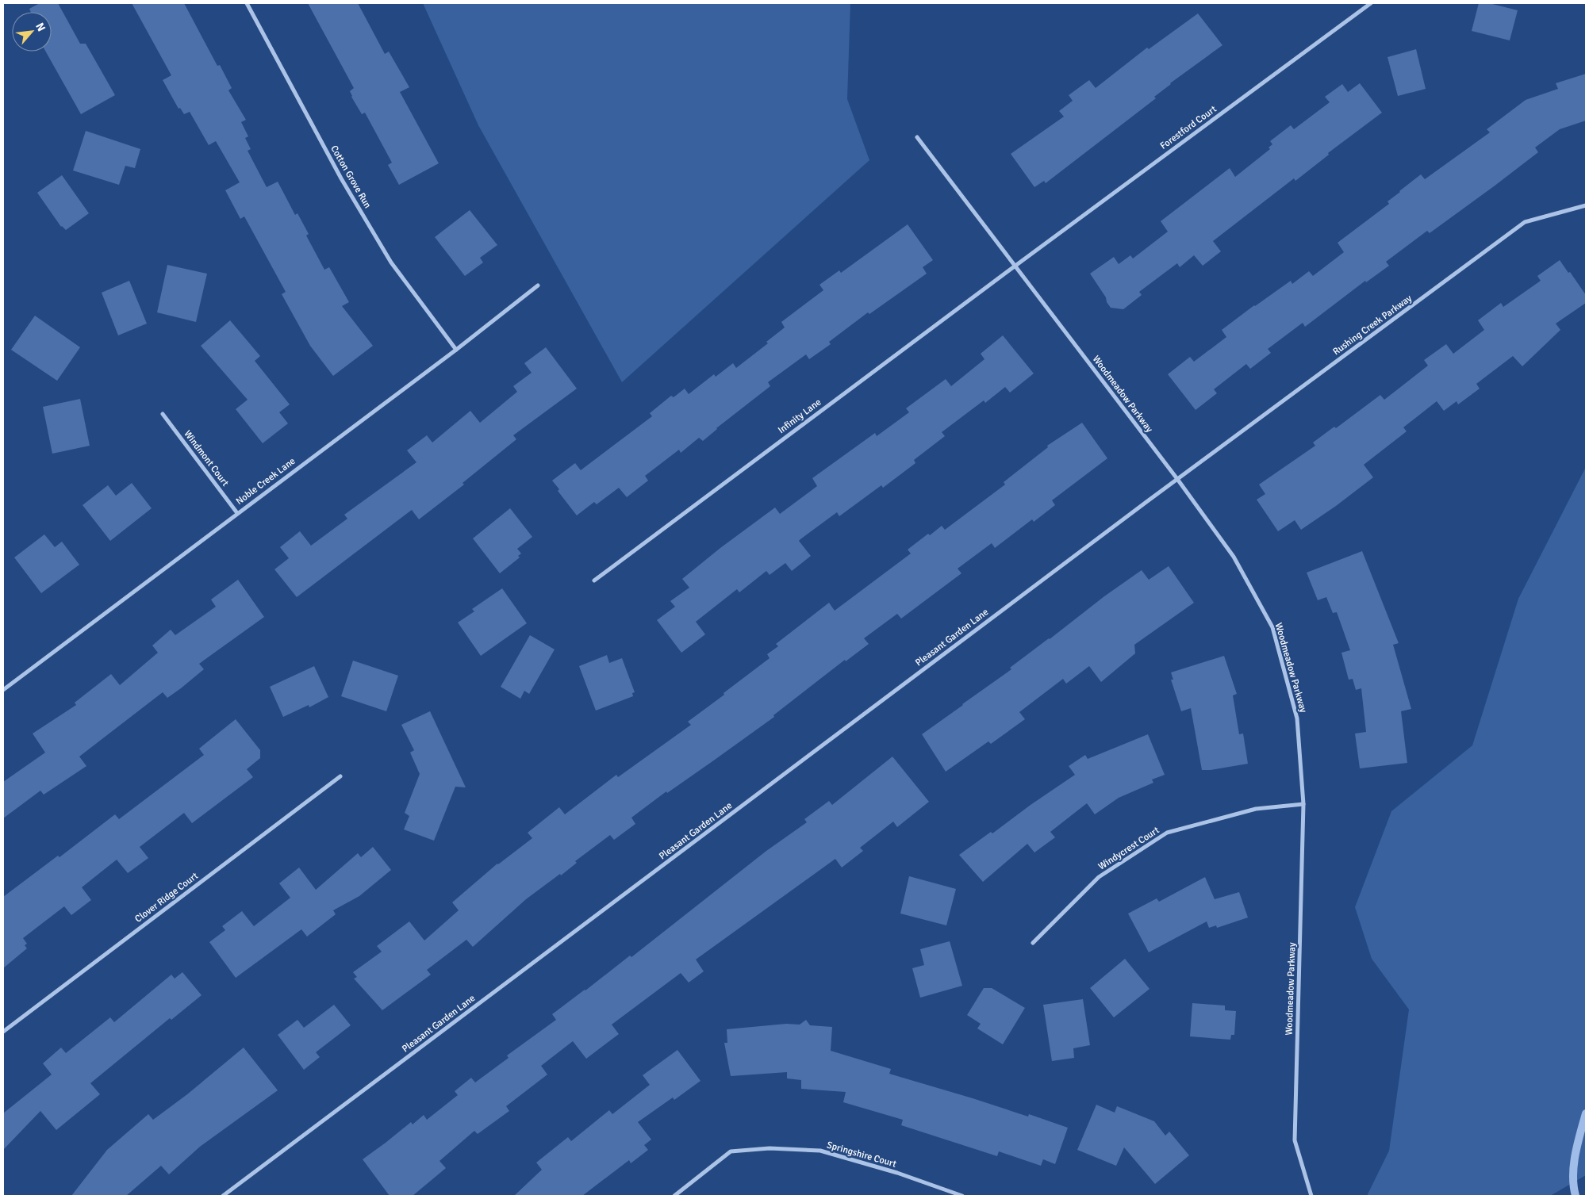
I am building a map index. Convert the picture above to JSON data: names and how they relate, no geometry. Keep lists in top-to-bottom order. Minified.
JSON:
{"streets":{"street":["Forestford Court","Cotton Grove Run","Rushing Creek Parkway","Woodmeadow Parkway","Infinity Lane","Windmont Court","Noble Creek Lane","Pleasant Garden Lane","Windycrest Court","Clover Ridge Court","Springshire Court"]},"crossings":[["Forestford Court","Woodmeadow Parkway"],["Forestford Court","Infinity Lane"],["Cotton Grove Run","Noble Creek Lane"],["Rushing Creek Parkway","Woodmeadow Parkway"],["Rushing Creek Parkway","Pleasant Garden Lane"],["Woodmeadow Parkway","Infinity Lane"],["Woodmeadow Parkway","Pleasant Garden Lane"],["Woodmeadow Parkway","Windycrest Court"],["Windmont Court","Noble Creek Lane"]],"north":"top right"}
